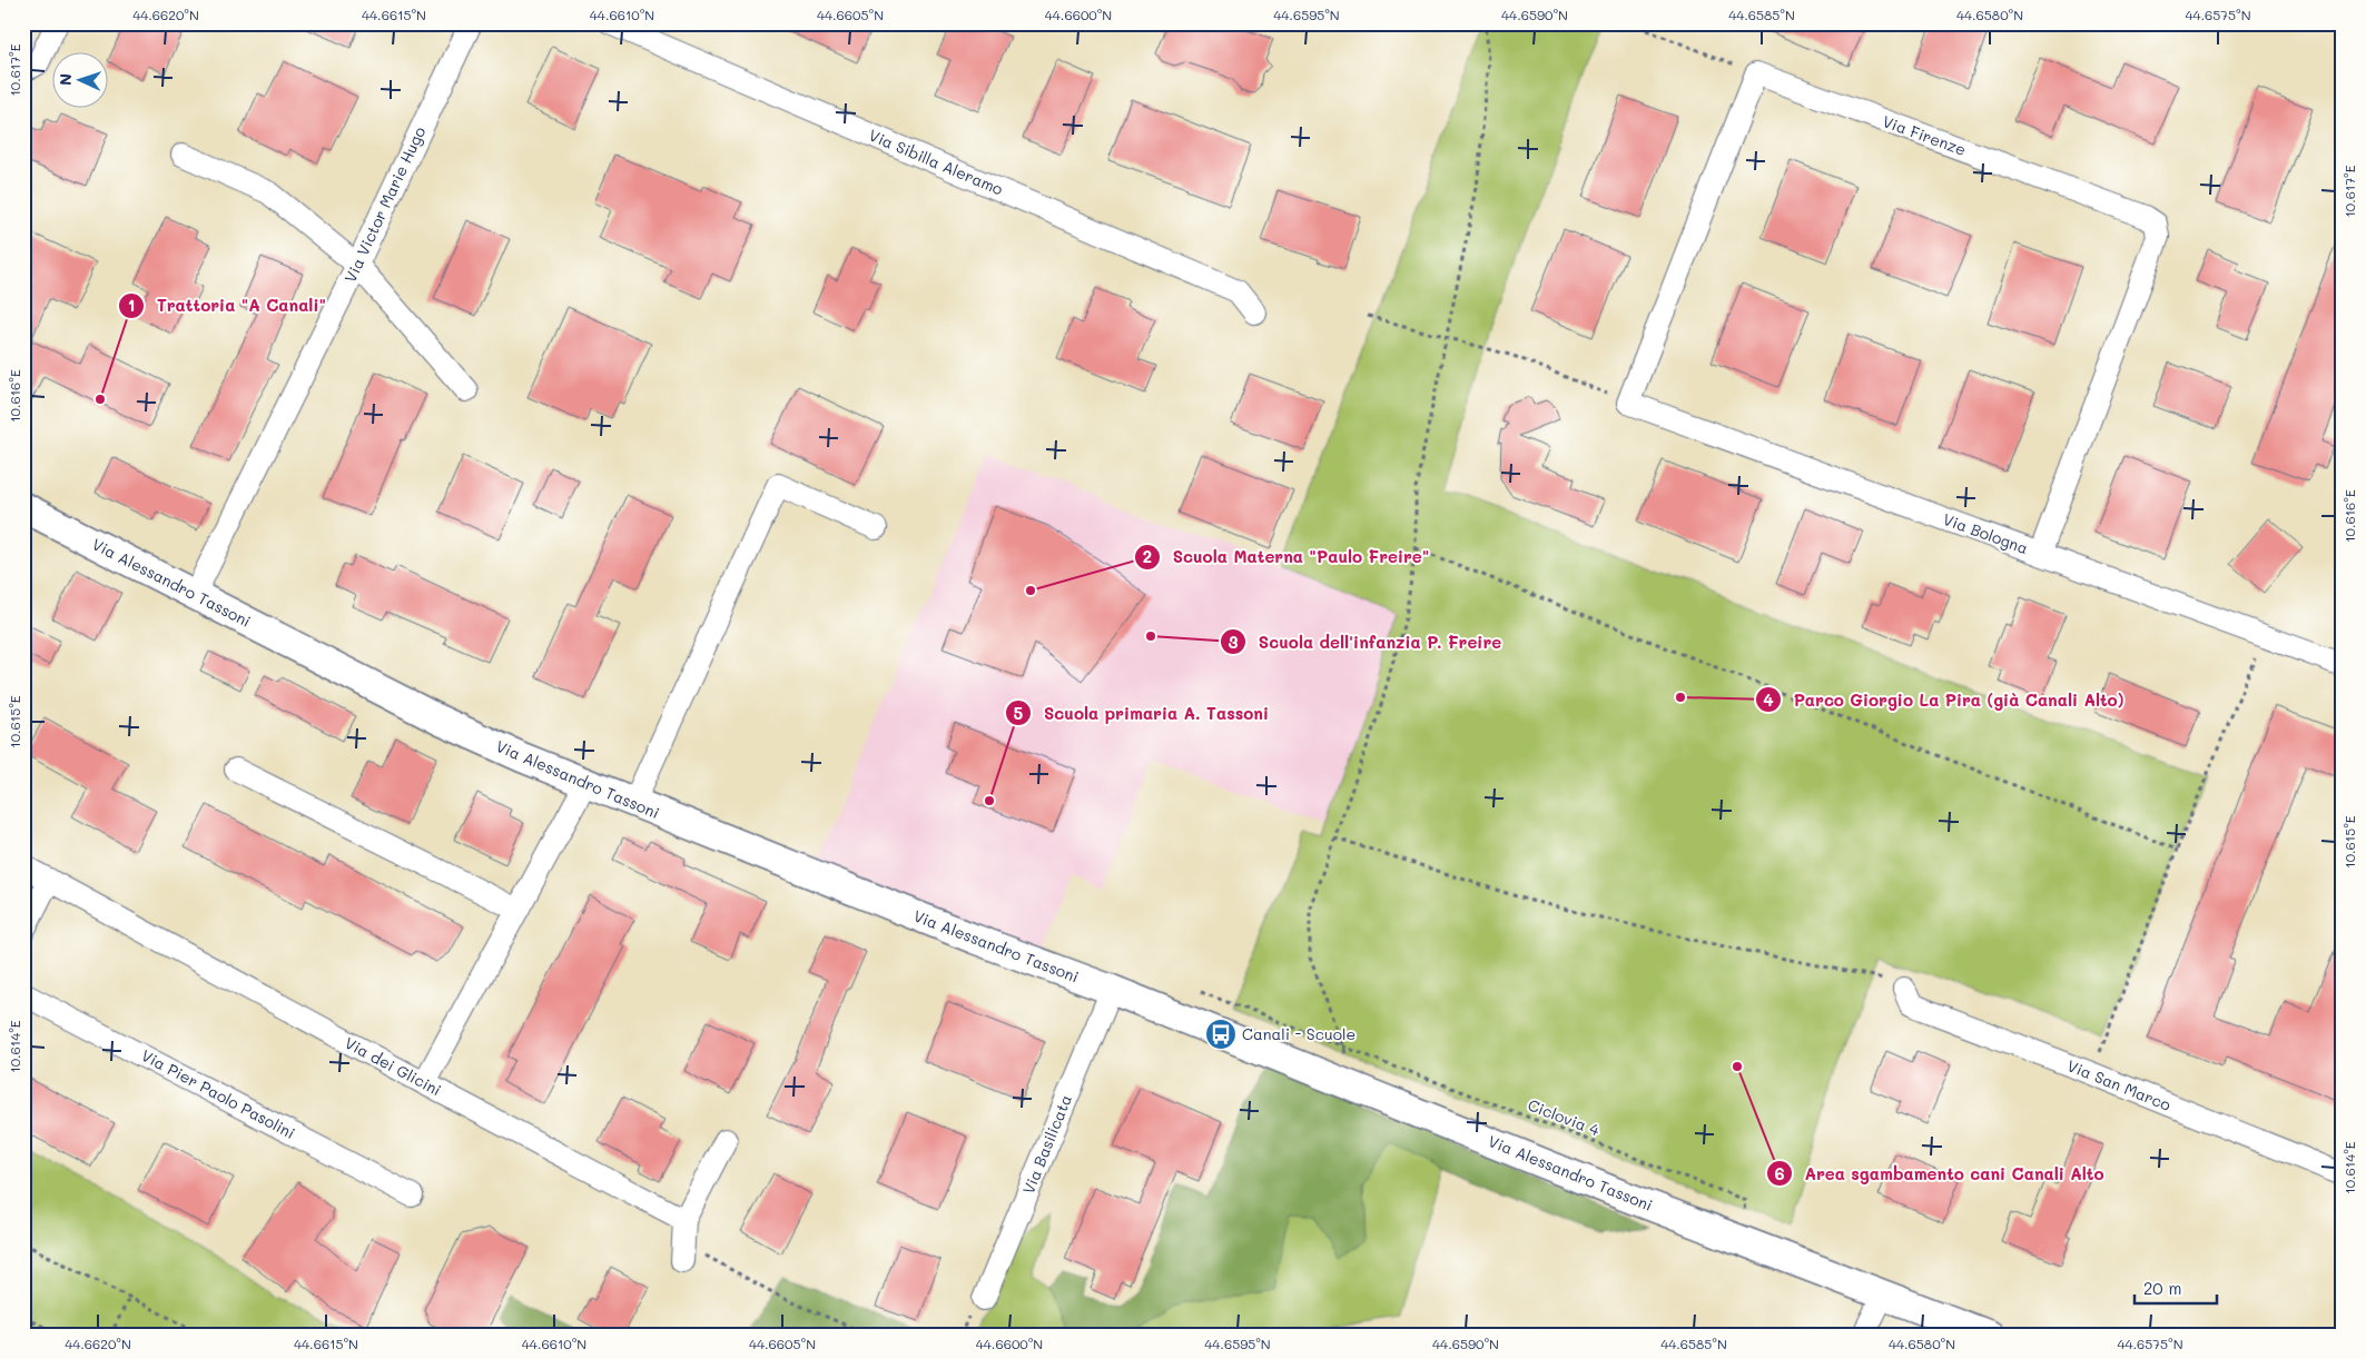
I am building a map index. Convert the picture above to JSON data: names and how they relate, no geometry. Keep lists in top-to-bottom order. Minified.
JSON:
{"streets":{"street":["Via Firenze","Via Sibilla Aleramo","Via Victor Marie Hugo","Via Bologna","Via Alessandro Tassoni","Via dei Glicini","Via San Marco","Via Pier Paolo Pasolini","Via Basilicata"],"path":["Ciclovia 4"]},"crossings":[["Via Firenze","Via Bologna"],["Via Victor Marie Hugo","Via Alessandro Tassoni"],["Via Alessandro Tassoni","Via Basilicata"]],"places":{"other":["Trattoria \"A Canali\"","Scuola Materna \"Paulo Freire\"","Scuola dell'infanzia P. Freire","Parco Giorgio La Pira (già Canali Alto)","Scuola primaria A. Tassoni","Area sgambamento cani Canali Alto"],"bus stop":["Canali - Scuole"]},"scale_bar":"20 m","north":"left","coordinates":["44.6620°N","44.6615°N","44.6610°N","44.6605°N","44.6600°N","44.6595°N","44.6590°N","44.6585°N","44.6580°N","44.6575°N","10.617°E","10.616°E","10.615°E","10.614°E"]}
